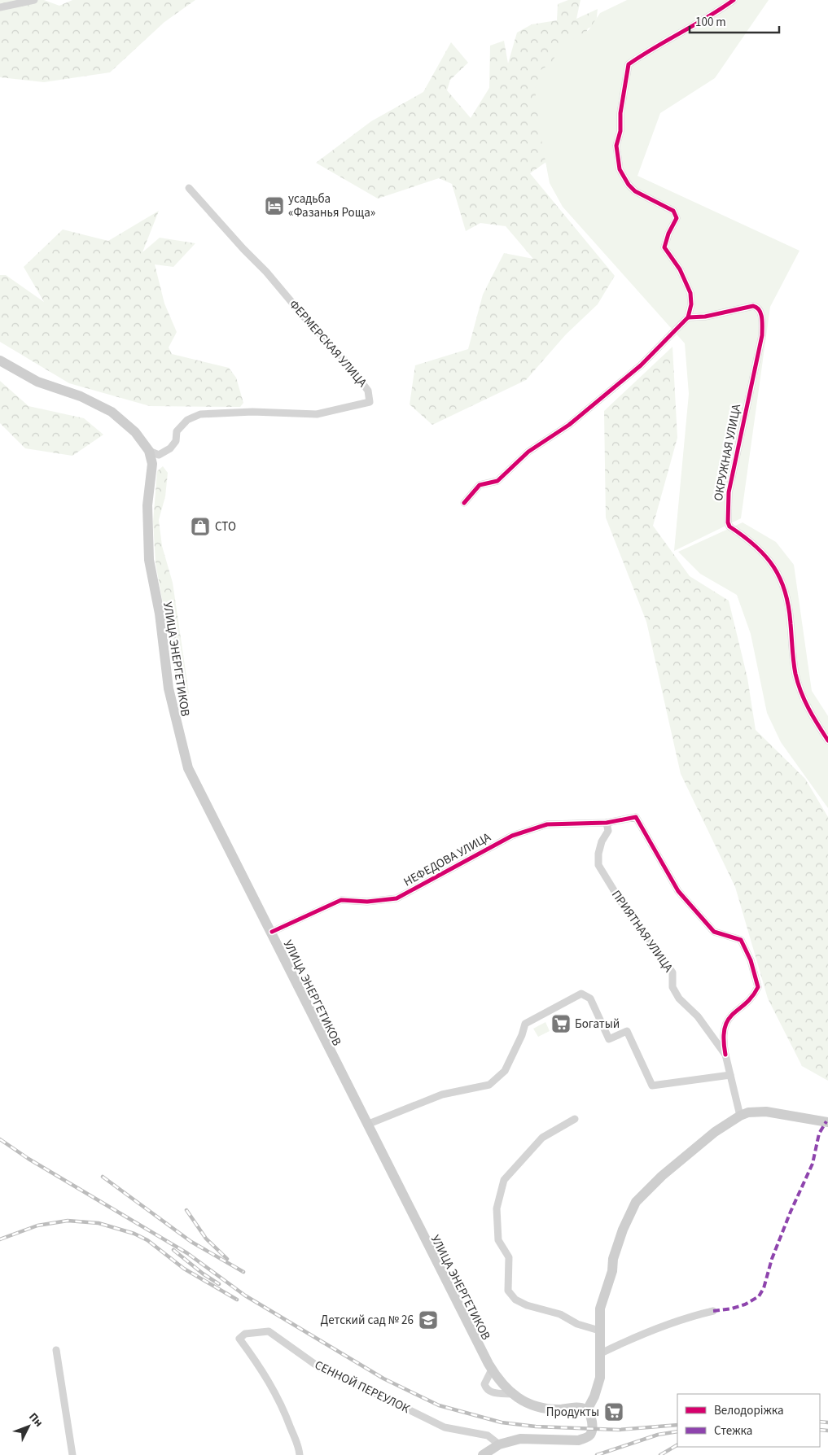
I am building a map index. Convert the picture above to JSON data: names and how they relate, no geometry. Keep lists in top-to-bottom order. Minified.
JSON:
{"streets":{"main road":["УЛИЦА ЭНЕРГЕТИКОВ"],"street":["ФЕРМЕРСКАЯ УЛИЦА","ОКРУЖНАЯ УЛИЦА","НЕФЕДОВА УЛИЦА","ПРИЯТНАЯ УЛИЦА","СЕННОЙ ПЕРЕУЛОК"]},"crossings":[["ФЕРМЕРСКАЯ УЛИЦА","УЛИЦА ЭНЕРГЕТИКОВ"],["УЛИЦА ЭНЕРГЕТИКОВ","НЕФЕДОВА УЛИЦА"],["НЕФЕДОВА УЛИЦА","ПРИЯТНАЯ УЛИЦА"]],"places":{"hotel":["усадьба «Фазанья Роща»"],"shop":["СТО"],"supermarket":["Богатый","Продукты"],"school or university":["Детский сад № 26"]},"legend":["Велодоріжка","Стежка"],"scale_bar":"100 m","north":"top right"}
